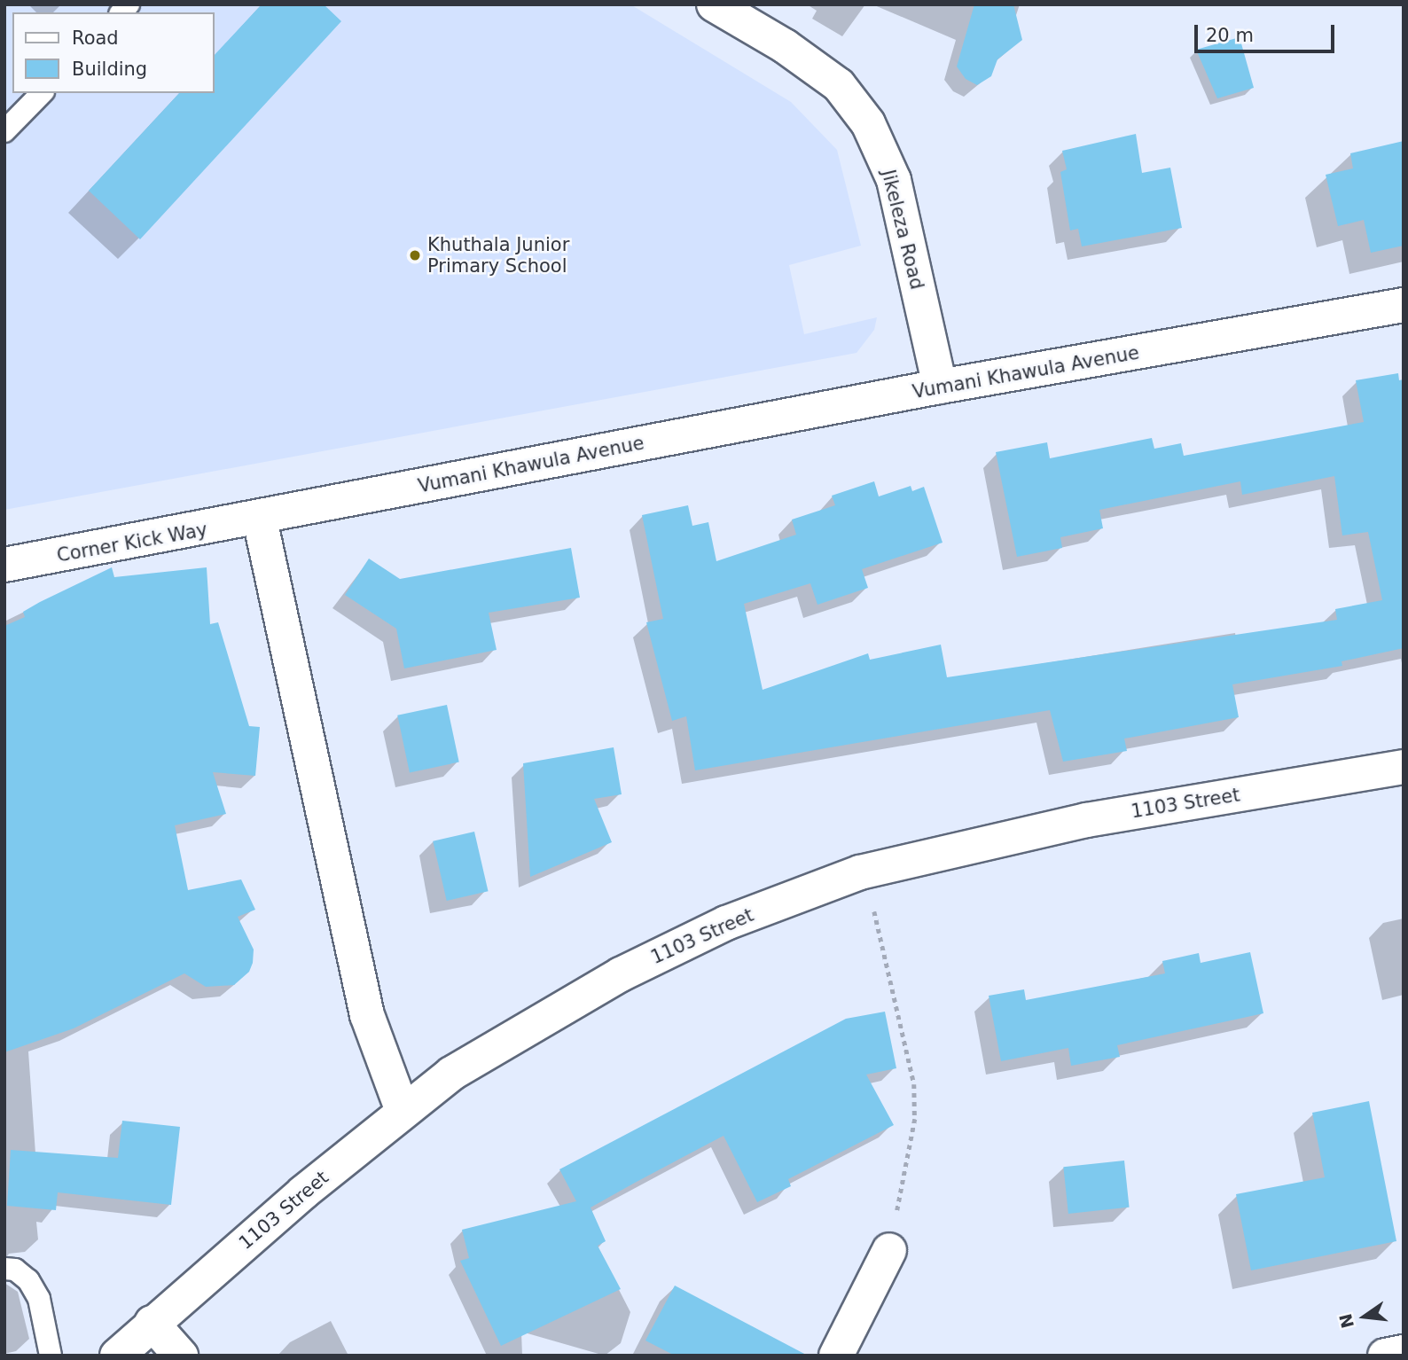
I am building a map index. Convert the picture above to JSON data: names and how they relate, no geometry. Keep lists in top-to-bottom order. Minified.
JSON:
{"streets":{"street":["Jikeleza Road","Vumani Khawula Avenue","Corner Kick Way","1103 Street"]},"crossings":[["Jikeleza Road","Vumani Khawula Avenue"],["Vumani Khawula Avenue","Corner Kick Way"]],"places":["Khuthala Junior Primary School"],"legend":["Road","Building"],"scale_bar":"20 m","north":"left"}
